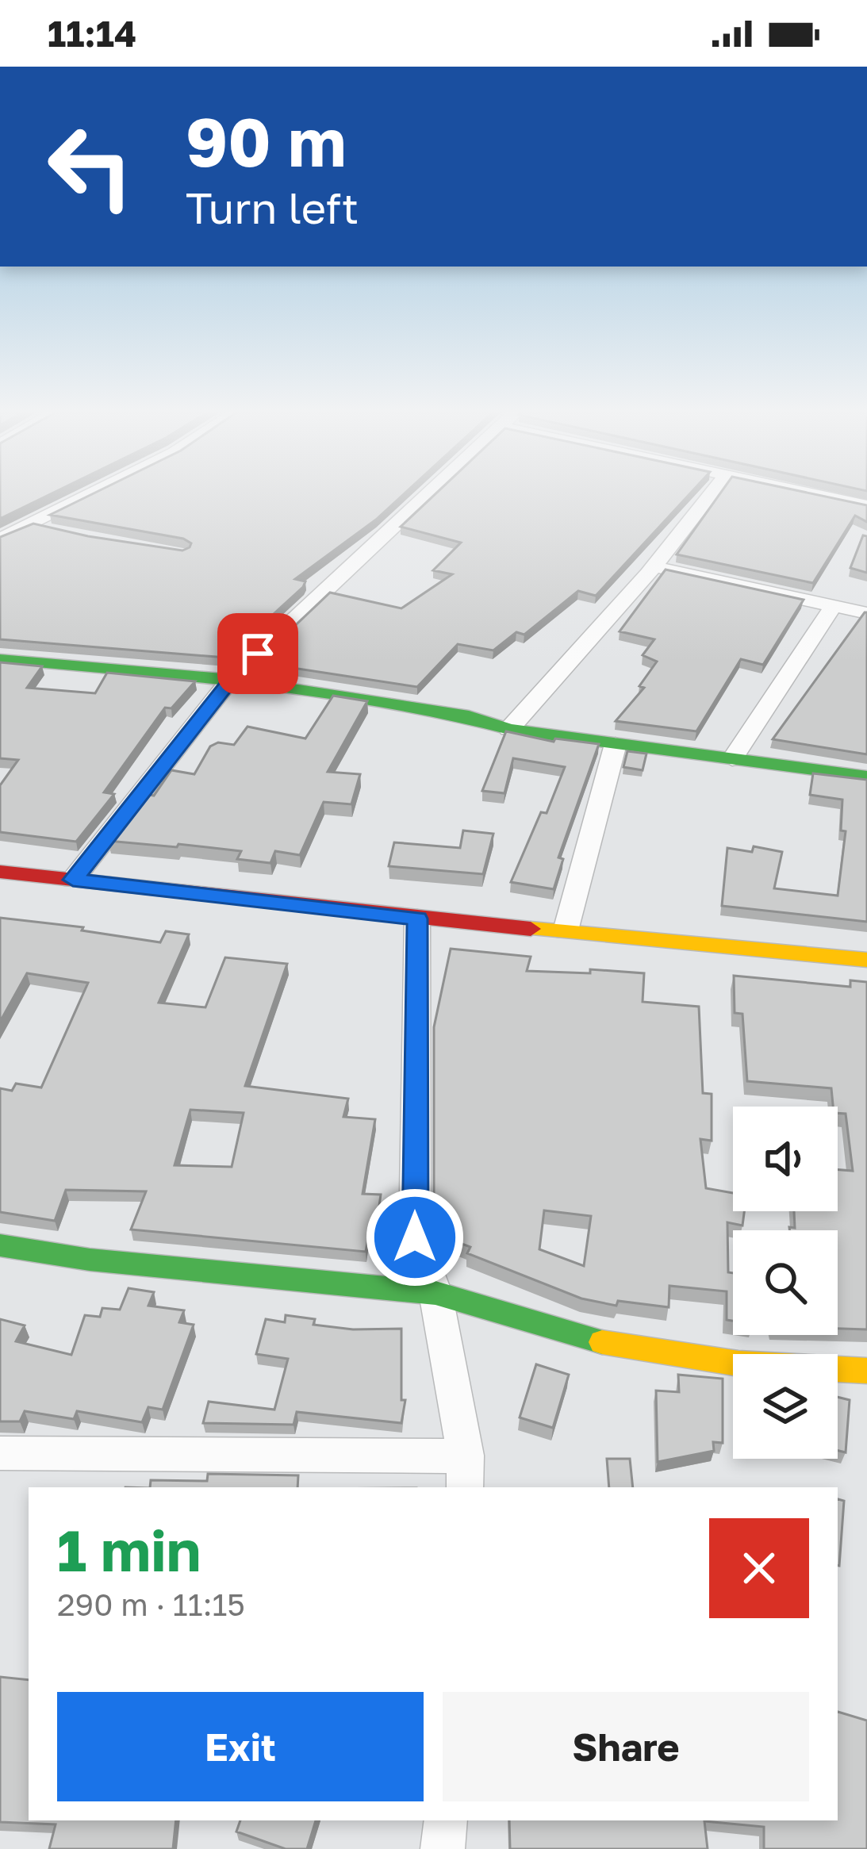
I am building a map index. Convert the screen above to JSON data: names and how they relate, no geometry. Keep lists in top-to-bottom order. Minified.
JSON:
{"page":{"status":"11:14","turn":["90 m","Turn left"],"heading":["1 min","290 m · 11:15"],"buttons":["Exit","Share"]}}
